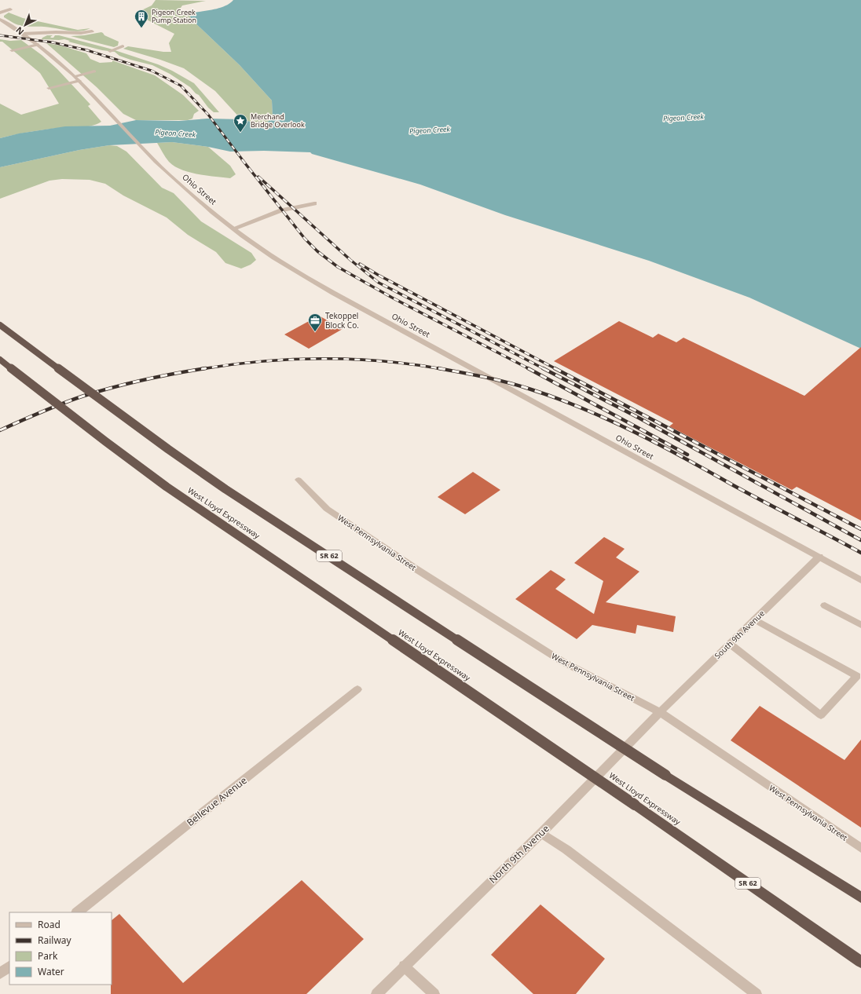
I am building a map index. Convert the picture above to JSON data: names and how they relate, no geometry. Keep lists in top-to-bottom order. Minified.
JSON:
{"streets":{"highway":["West Lloyd Expressway","SR 62"],"street":["Ohio Street","West Pennsylvania Street","South 9th Avenue","Bellevue Avenue","North 9th Avenue"]},"crossings":[["Ohio Street","South 9th Avenue"],["West Pennsylvania Street","South 9th Avenue"],["West Pennsylvania Street","North 9th Avenue"],["South 9th Avenue","North 9th Avenue"]],"water":["Pigeon Creek"],"places":{"building":["Pigeon Creek Pump Station"],"place":["Merchand Bridge Overlook"],"office":["Tekoppel Block Co."]},"legend":["Road","Railway","Park","Water"],"north":"bottom left"}
